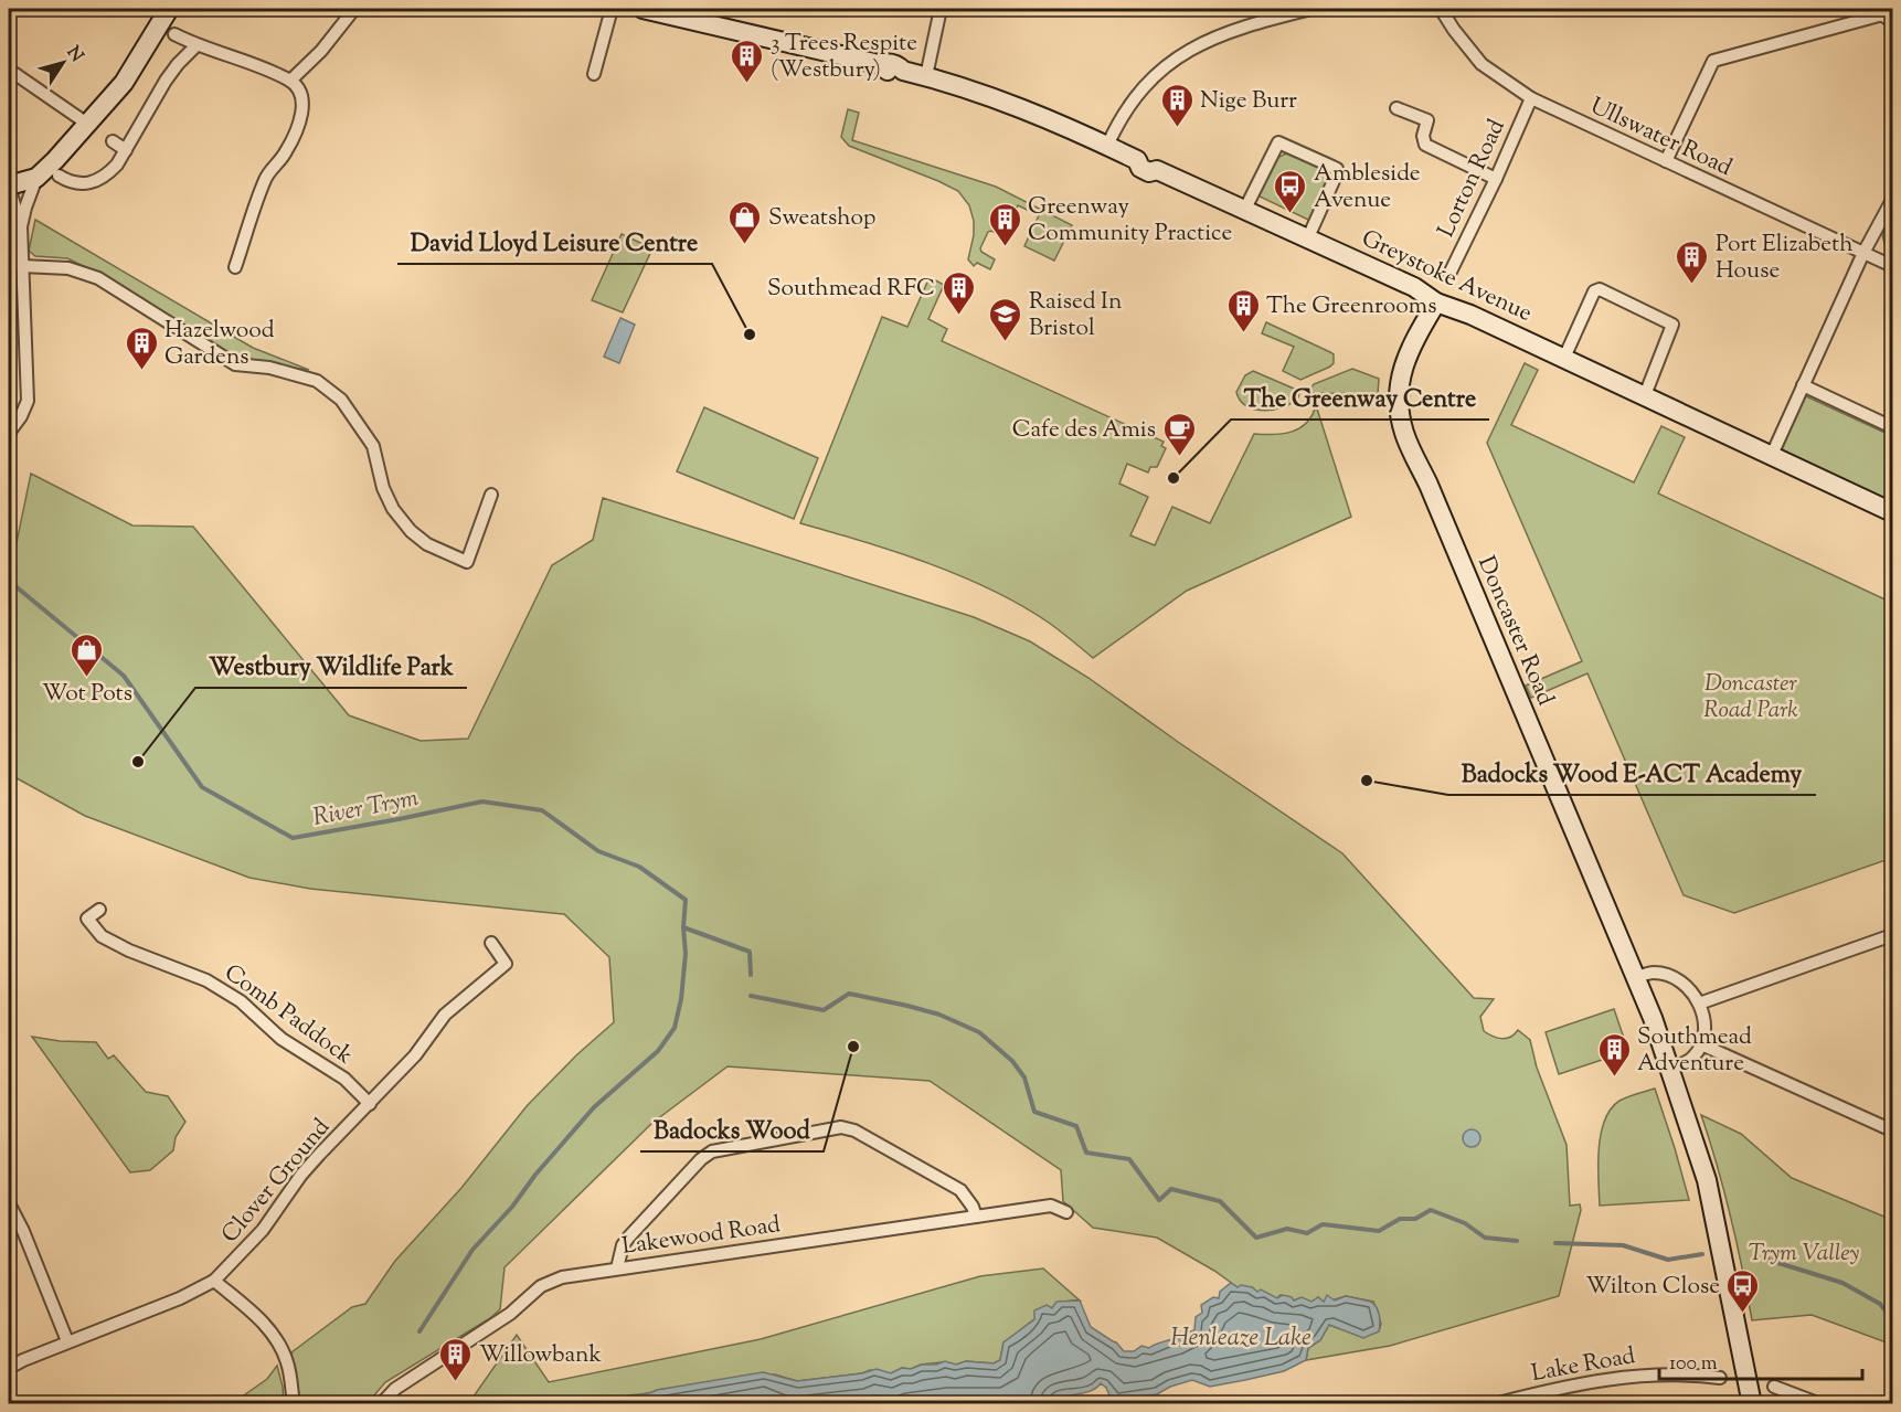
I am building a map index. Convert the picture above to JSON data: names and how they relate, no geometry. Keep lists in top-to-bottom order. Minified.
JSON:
{"streets":{"street":["Ullswater Road","Lorton Road","Greystoke Avenue","Doncaster Road","Comb Paddock","Clover Ground","Lakewood Road","Lake Road"]},"crossings":[["Ullswater Road","Lorton Road"],["Greystoke Avenue","Doncaster Road"],["Comb Paddock","Clover Ground"]],"water":["River Trym","Henleaze Lake"],"parks":["Doncaster Road Park","Trym Valley"],"places":{"building":["3 Trees Respite (Westbury)","Nige Burr","Greenway Community Practice","Port Elizabeth House","Southmead RFC","The Greenrooms","Hazelwood Gardens","Southmead Adventure","Willowbank"],"bus stop":["Ambleside Avenue","Wilton Close"],"shop":["Sweatshop","Wot Pots"],"other":["David Lloyd Leisure Centre","The Greenway Centre","Westbury Wildlife Park","Badocks Wood E-ACT Academy","Badocks Wood"],"school or university":["Raised In Bristol"],"cafe":["Cafe des Amis"]},"scale_bar":"100 m","north":"top right"}
